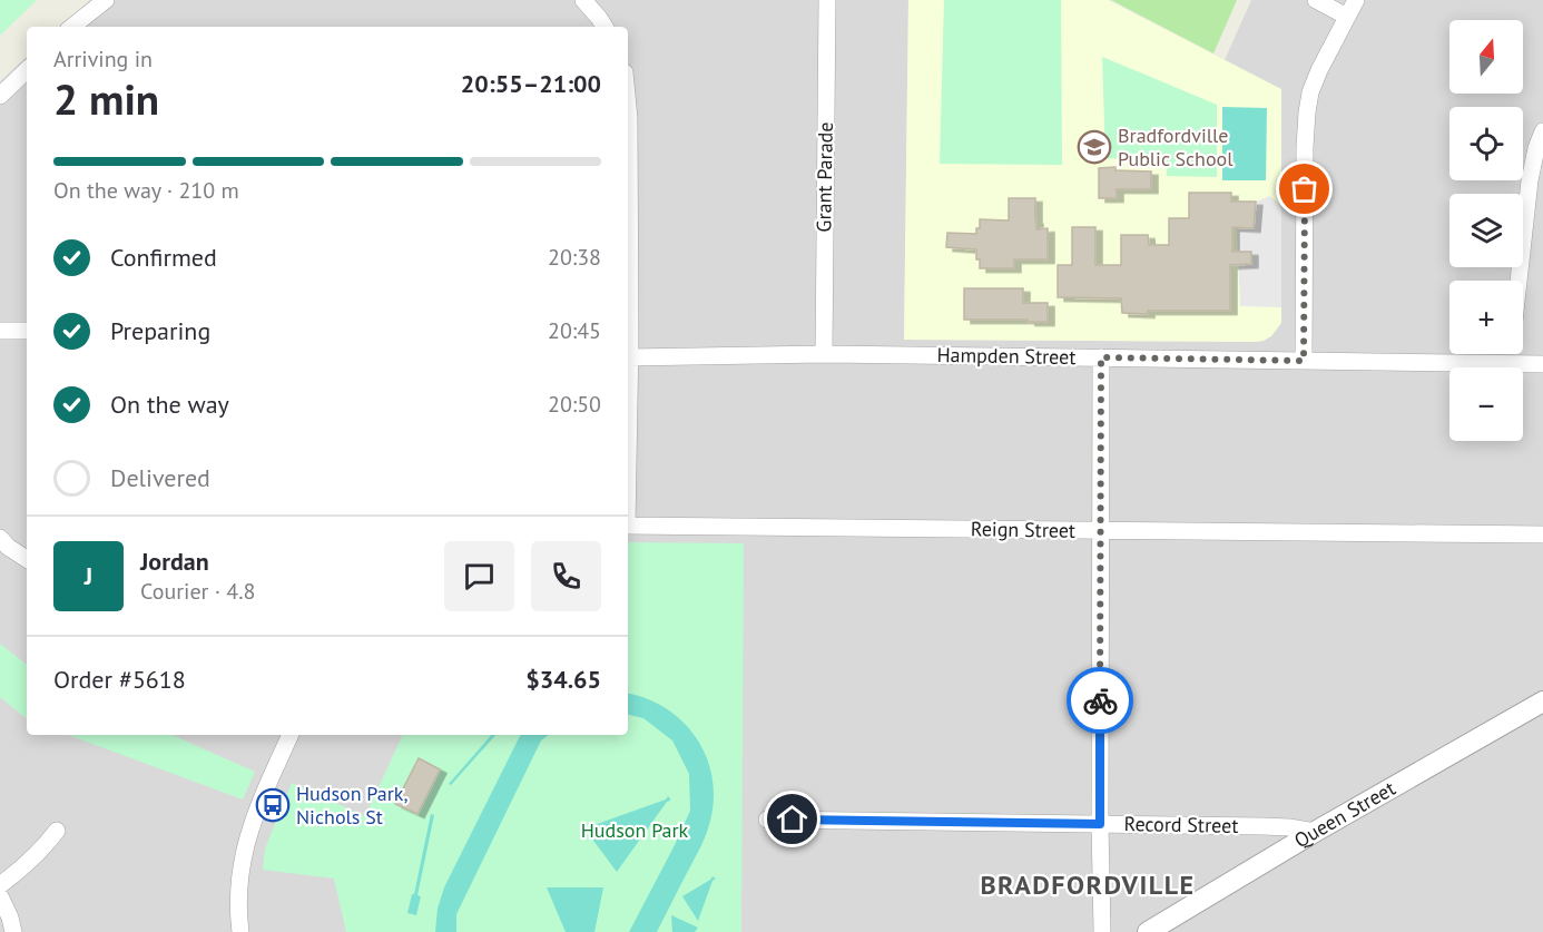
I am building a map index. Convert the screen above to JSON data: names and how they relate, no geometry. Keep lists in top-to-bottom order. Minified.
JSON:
{"streets":{"street":["Grant Parade","Hampden Street","Reign Street","Queen Street","Record Street"]},"crossings":[["Grant Parade","Hampden Street"],["Queen Street","Record Street"]],"districts":["BRADFORDVILLE"],"parks":["Hudson Park"],"places":{"school or university":["Bradfordville Public School"],"bus stop":["Hudson Park, Nichols St"]},"north":"top","page":{"map_buttons":["+","−"],"heading":["2 min","Arriving in","20:55–21:00"],"panel":["Jordan","Courier · 4.8","Order #5618","$34.65"],"bar":"On the way · 210 m","list":[["Confirmed","20:38"],["Preparing","20:45"],["On the way","20:50"],"Delivered"],"round":"J"}}
